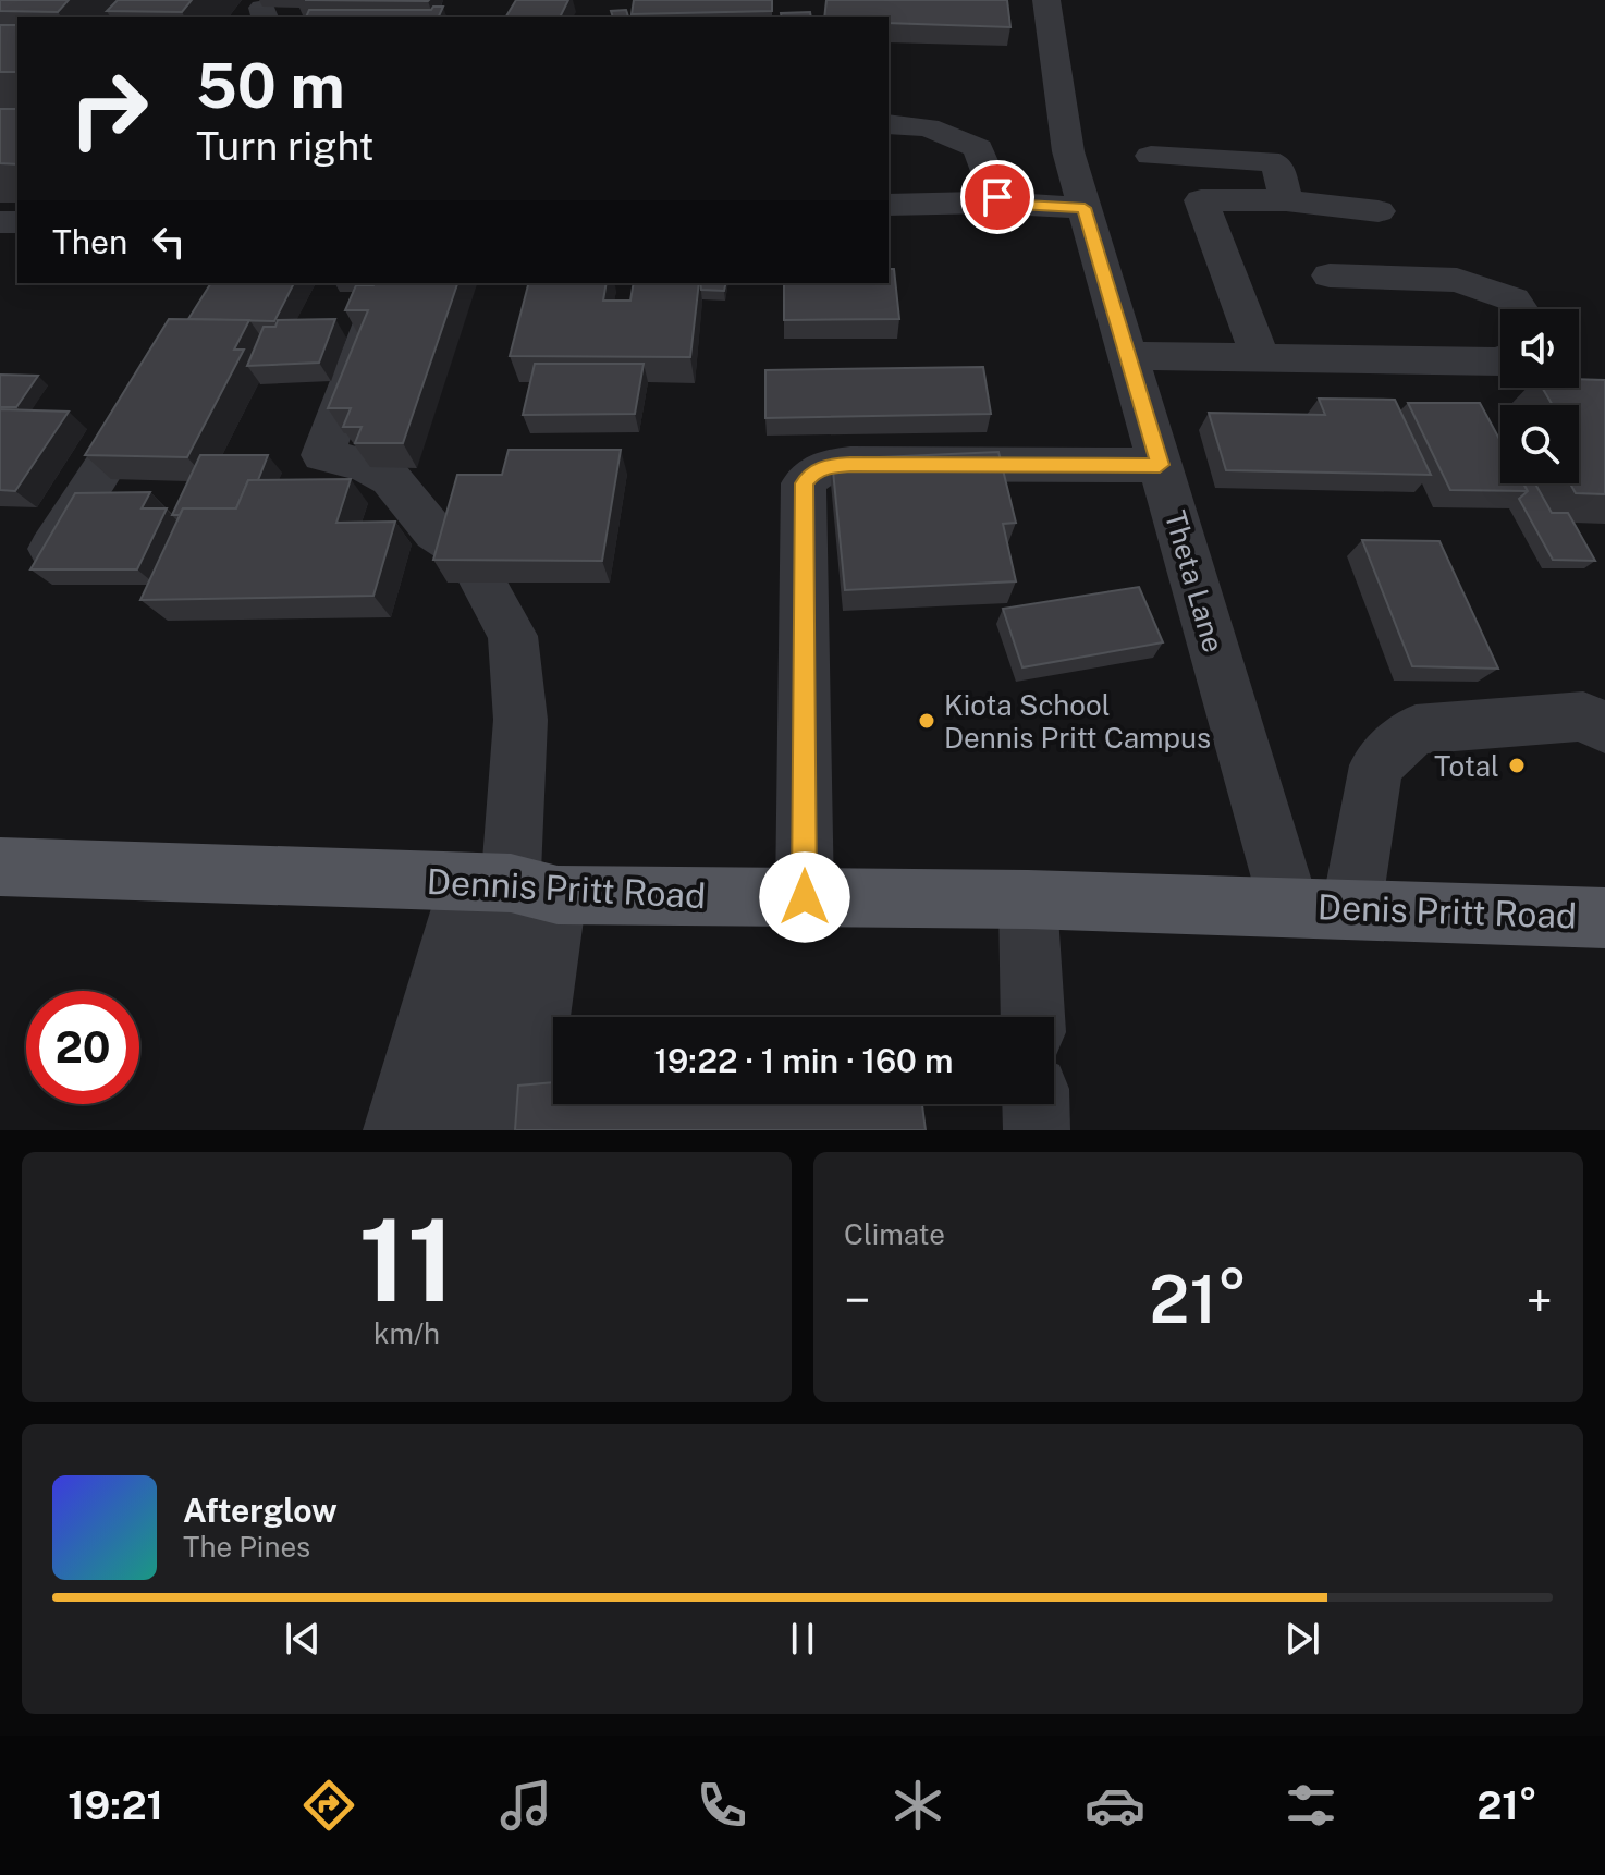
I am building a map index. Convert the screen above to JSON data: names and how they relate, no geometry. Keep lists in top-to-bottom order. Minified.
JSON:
{"streets":{"main road":["Dennis Pritt Road","Denis Pritt Road"],"street":["Theta Lane"]},"crossings":[["Theta Lane","Dennis Pritt Road"],["Theta Lane","Denis Pritt Road"],["Dennis Pritt Road","Denis Pritt Road"]],"places":["Kiota School Dennis Pritt Campus","Total"],"page":{"turn":["50 m","Turn right"],"then":"Then","limit":"20","trip":"19:22 · 1 min · 160 m","tile":[["11","km/h"],"Climate"],"heat":["−","21°","+"],"song":["Afterglow","The Pines"],"tabs":["19:21","21°"]}}
